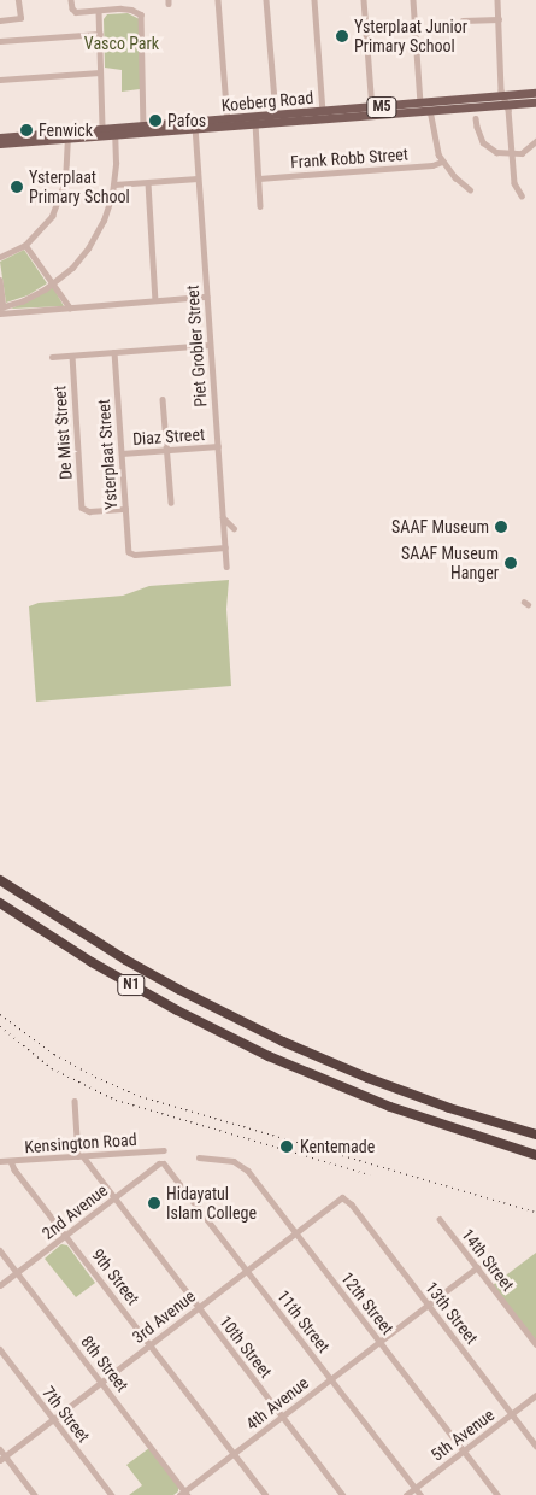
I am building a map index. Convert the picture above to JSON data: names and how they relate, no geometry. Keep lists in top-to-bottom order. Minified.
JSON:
{"streets":{"highway":["N1"],"main road":["Koeberg Road","M5"],"street":["Frank Robb Street","Piet Grobler Street","De Mist Street","Diaz Street","Ysterplaat Street","Kensington Road","2nd Avenue","14th Street","9th Street","12th Street","13th Street","3rd Avenue","11th Street","10th Street","8th Street","4th Avenue","7th Street","5th Avenue"]},"crossings":[["Koeberg Road","Piet Grobler Street"],["Piet Grobler Street","Diaz Street"],["Piet Grobler Street","Ysterplaat Street"],["De Mist Street","Ysterplaat Street"],["Diaz Street","Ysterplaat Street"],["Kensington Road","9th Street"],["Kensington Road","10th Street"],["2nd Avenue","9th Street"],["2nd Avenue","11th Street"],["2nd Avenue","10th Street"],["2nd Avenue","8th Street"],["14th Street","4th Avenue"],["9th Street","3rd Avenue"],["9th Street","4th Avenue"],["12th Street","3rd Avenue"],["12th Street","4th Avenue"],["12th Street","5th Avenue"],["13th Street","3rd Avenue"],["13th Street","4th Avenue"],["13th Street","5th Avenue"],["3rd Avenue","11th Street"],["3rd Avenue","10th Street"],["3rd Avenue","8th Street"],["3rd Avenue","7th Street"],["11th Street","4th Avenue"],["11th Street","5th Avenue"],["10th Street","4th Avenue"],["8th Street","4th Avenue"]],"parks":["Vasco Park"],"places":["Ysterplaat Junior Primary School","Pafos","Fenwick","Ysterplaat Primary School","SAAF Museum","SAAF Museum Hanger","Kentemade","Hidayatul Islam College"]}
